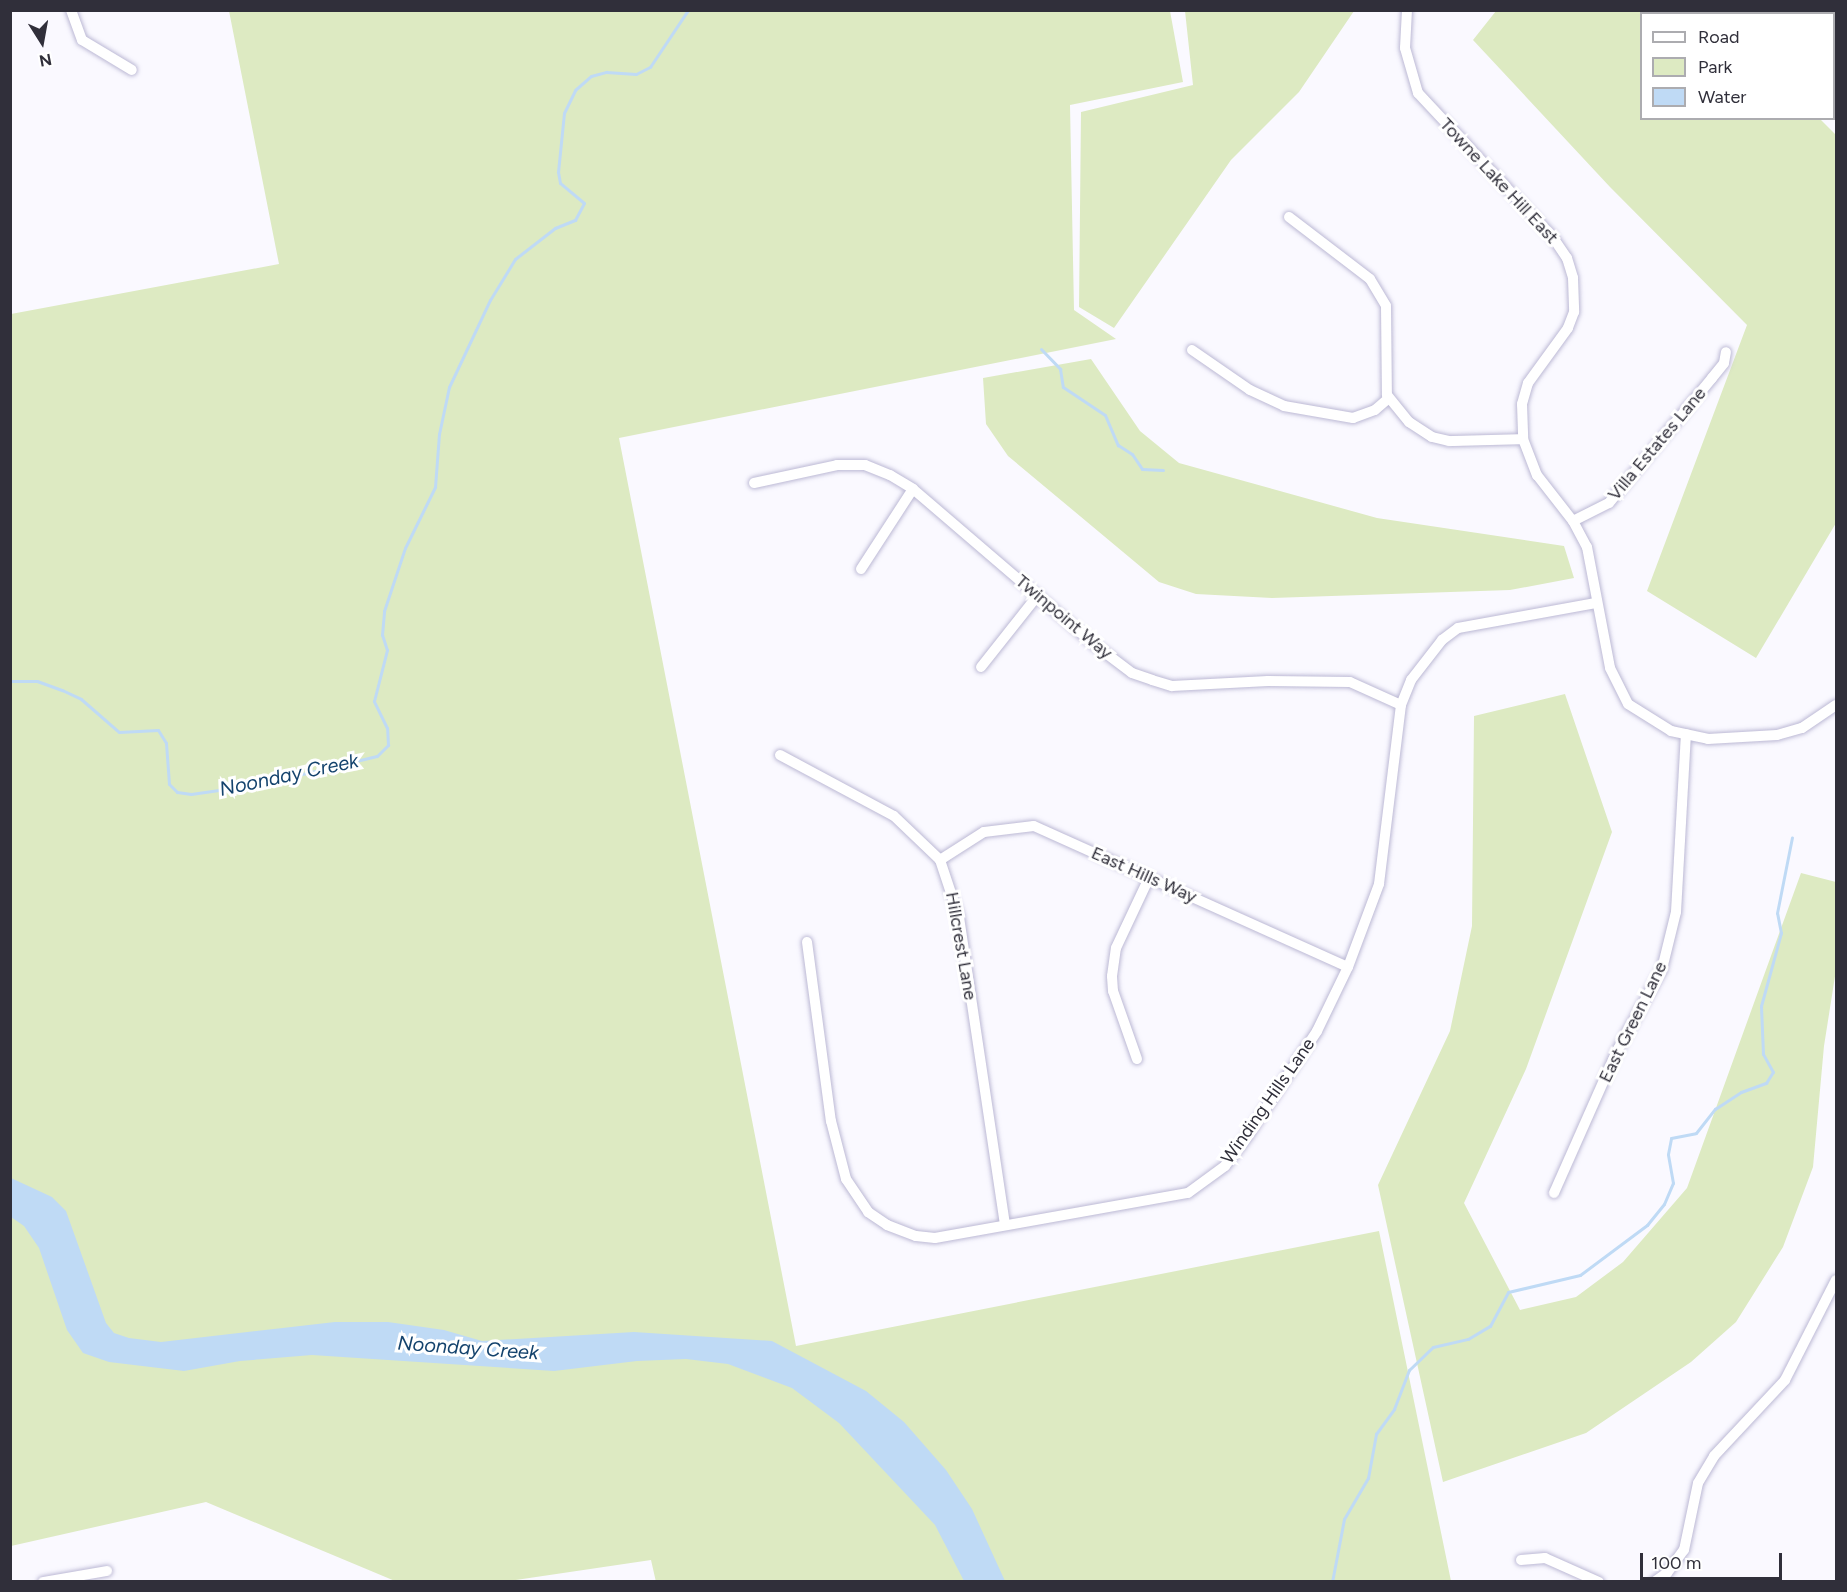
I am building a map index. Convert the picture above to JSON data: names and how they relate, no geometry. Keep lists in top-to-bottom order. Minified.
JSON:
{"streets":{"street":["Towne Lake Hill East","Villa Estates Lane","Twinpoint Way","East Hills Way","Hillcrest Lane","East Green Lane","Winding Hills Lane"]},"crossings":[["Towne Lake Hill East","Villa Estates Lane"],["Towne Lake Hill East","East Green Lane"],["Towne Lake Hill East","Winding Hills Lane"],["Twinpoint Way","Winding Hills Lane"],["East Hills Way","Hillcrest Lane"],["East Hills Way","Winding Hills Lane"],["Hillcrest Lane","Winding Hills Lane"]],"water":["Noonday Creek"],"legend":["Road","Park","Water"],"scale_bar":"100 m","north":"bottom"}
